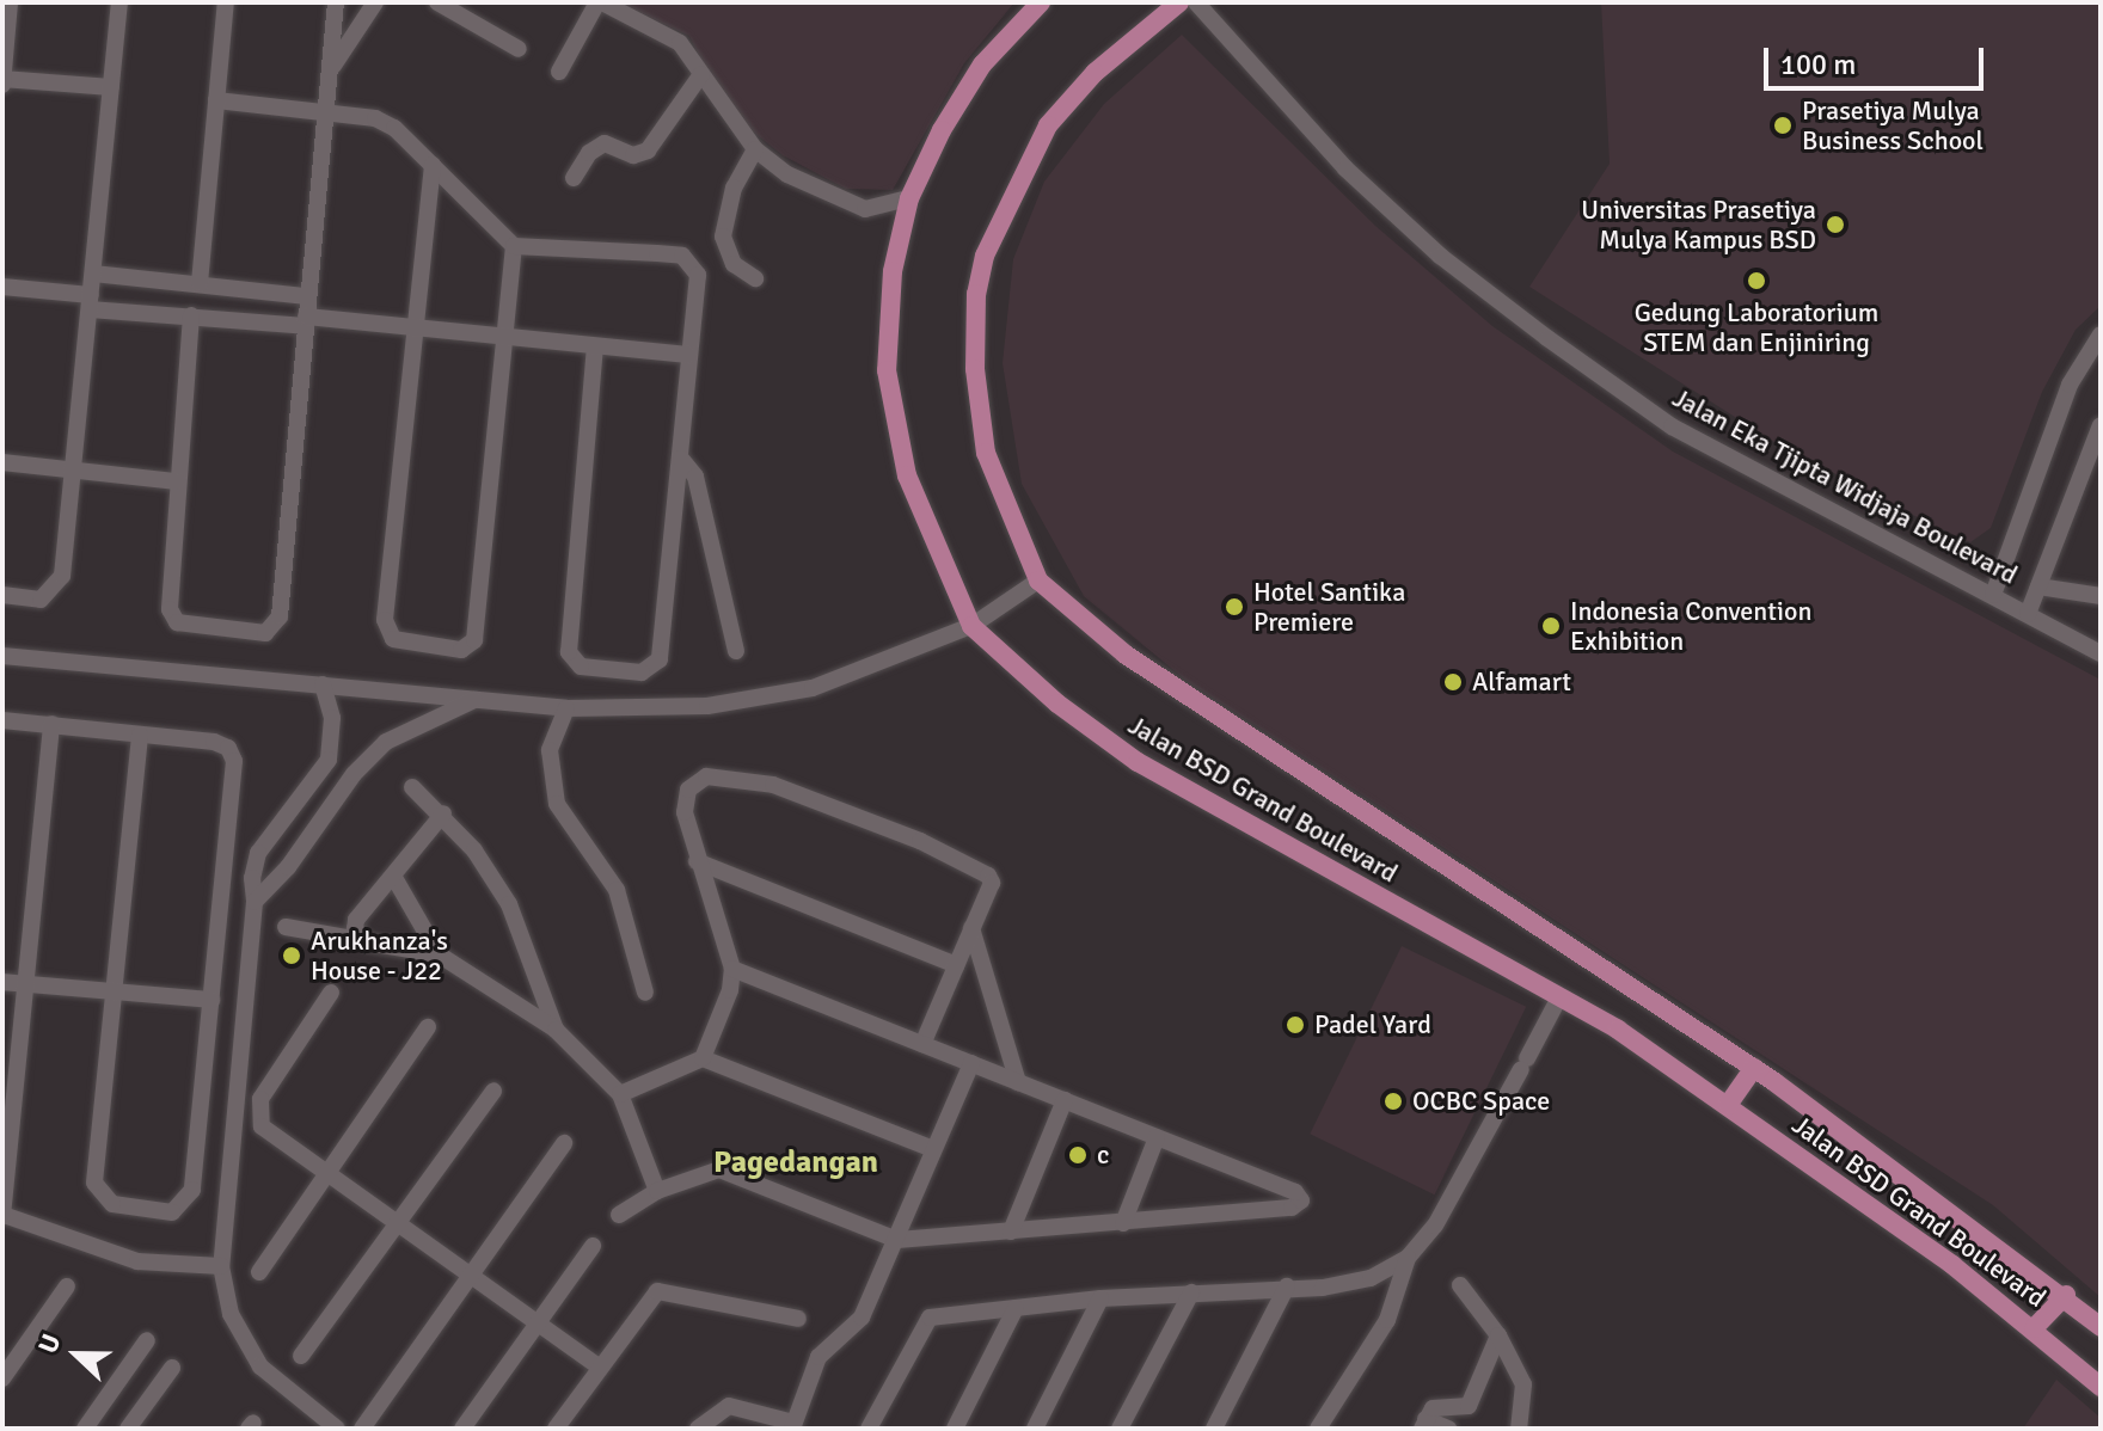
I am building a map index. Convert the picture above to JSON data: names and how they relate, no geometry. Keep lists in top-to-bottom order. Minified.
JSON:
{"streets":{"main road":["Jalan BSD Grand Boulevard"],"street":["Jalan Eka Tjipta Widjaja Boulevard"]},"districts":["Pagedangan"],"places":["Prasetiya Mulya Business School","Universitas Prasetiya Mulya Kampus BSD","Gedung Laboratorium STEM dan Enjiniring","Hotel Santika Premiere","Indonesia Convention Exhibition","Alfamart","Arukhanza's House - J22","Padel Yard","OCBC Space","c"],"scale_bar":"100 m","north":"left"}
